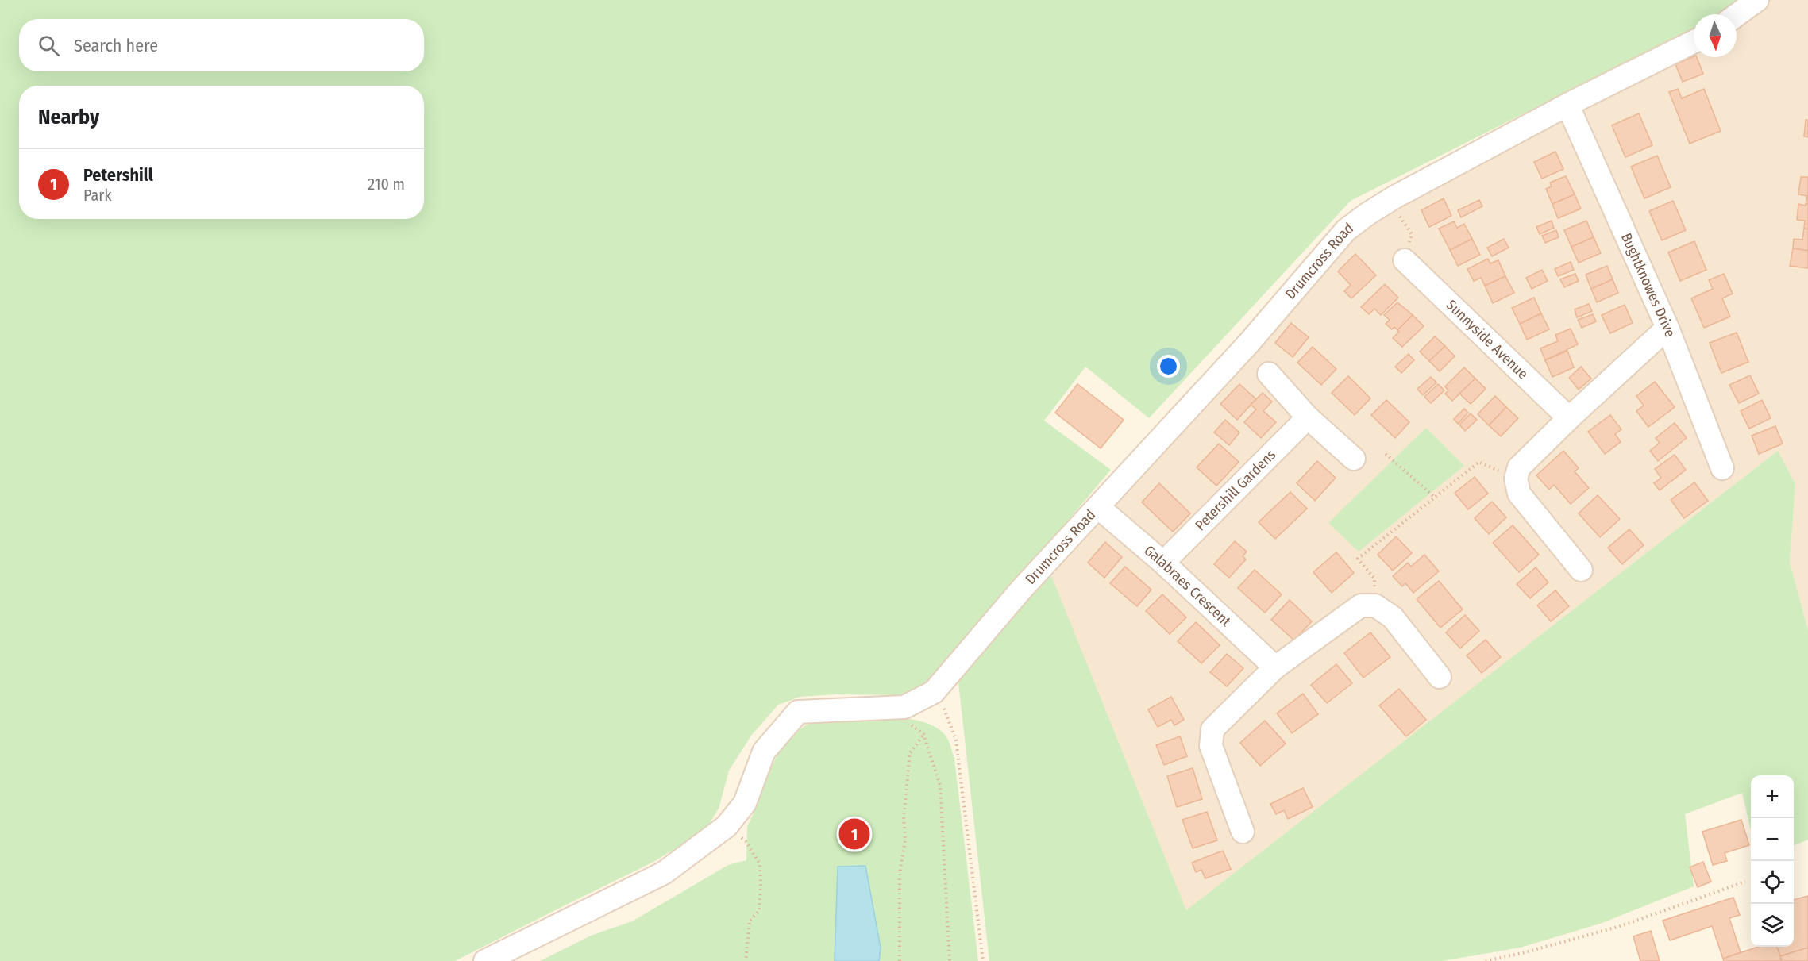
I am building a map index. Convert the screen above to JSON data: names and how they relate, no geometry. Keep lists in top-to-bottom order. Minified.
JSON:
{"streets":{"street":["Drumcross Road","Bughtknowes Drive","Sunnyside Avenue","Petershill Gardens","Galabraes Crescent"]},"crossings":[["Drumcross Road","Bughtknowes Drive"],["Drumcross Road","Galabraes Crescent"],["Petershill Gardens","Galabraes Crescent"]],"north":"bottom","page":{"search":"Search here","heading":"Nearby","list":[{"mark":"1","name":"Petershill","note":"Park","value":"210 m"}],"map_buttons":["+","−"],"pins":"1"}}
